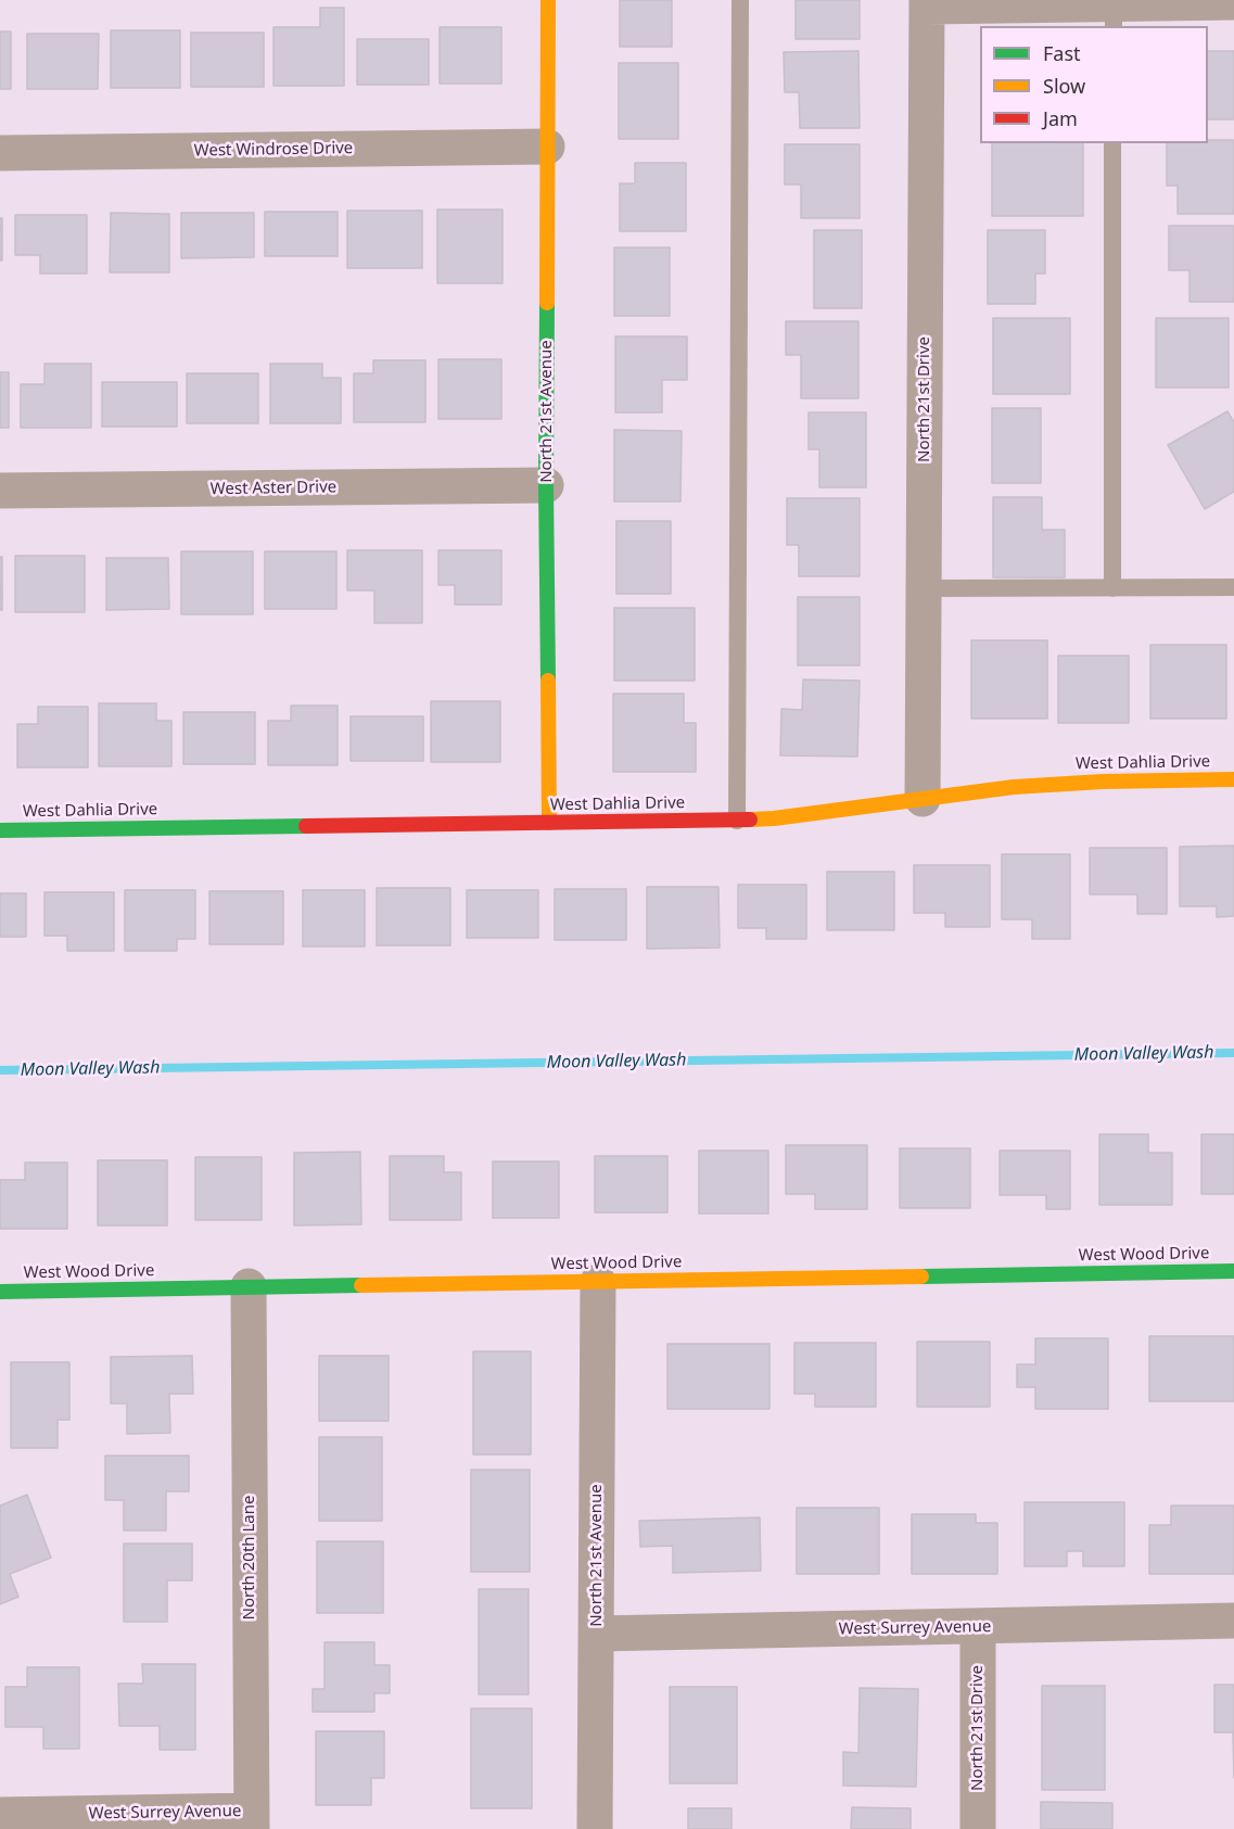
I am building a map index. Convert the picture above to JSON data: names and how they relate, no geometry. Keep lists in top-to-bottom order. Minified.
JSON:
{"streets":{"street":["West Windrose Drive","North 21st Drive","North 21st Avenue","West Aster Drive","West Dahlia Drive","West Wood Drive","North 20th Lane","West Surrey Avenue"]},"crossings":[["West Windrose Drive","North 21st Avenue"],["North 21st Drive","West Dahlia Drive"],["North 21st Drive","West Surrey Avenue"],["North 21st Avenue","West Aster Drive"],["North 21st Avenue","West Dahlia Drive"],["North 21st Avenue","West Wood Drive"],["North 21st Avenue","West Surrey Avenue"],["West Wood Drive","North 20th Lane"],["North 20th Lane","West Surrey Avenue"]],"water":["Moon Valley Wash"],"legend":["Fast","Slow","Jam"]}
